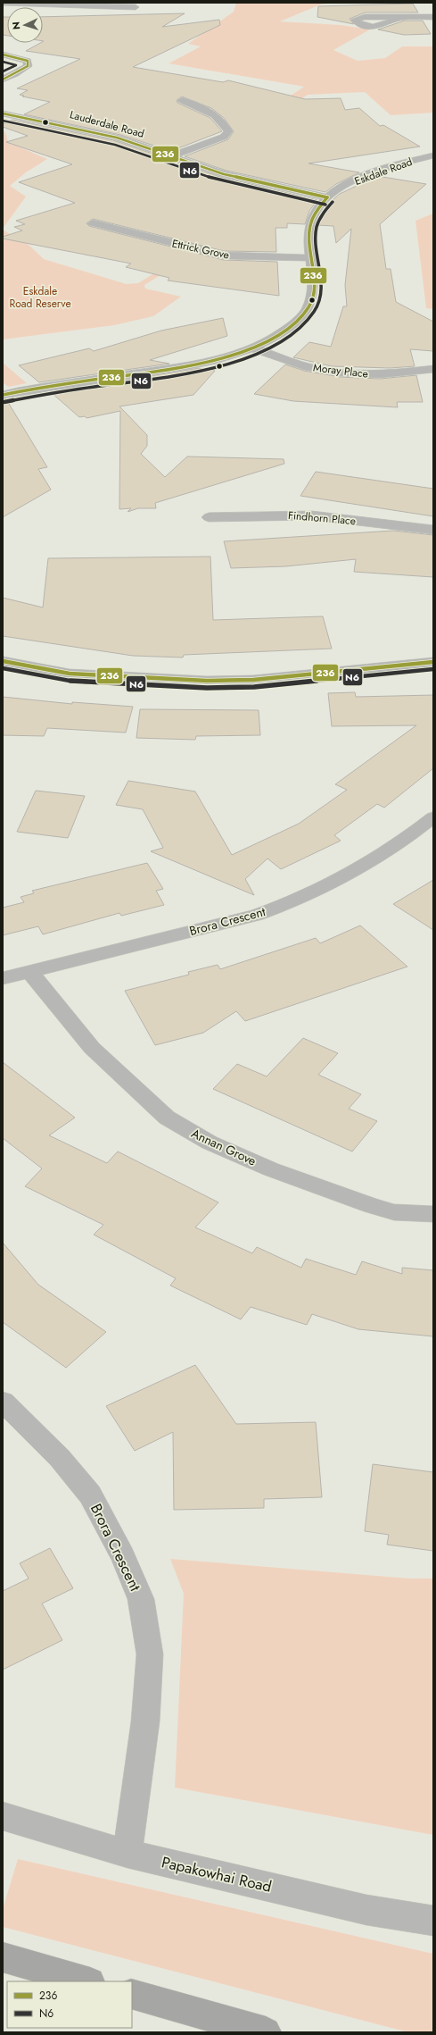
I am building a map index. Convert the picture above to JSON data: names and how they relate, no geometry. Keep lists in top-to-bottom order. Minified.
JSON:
{"streets":{"street":["Lauderdale Road","Eskdale Road","Ettrick Grove","Moray Place","Findhorn Place","Brora Crescent","Annan Grove","Papakowhai Road"]},"crossings":[["Lauderdale Road","Eskdale Road"],["Eskdale Road","Ettrick Grove"],["Eskdale Road","Moray Place"],["Brora Crescent","Annan Grove"],["Brora Crescent","Papakowhai Road"]],"parks":["Eskdale Road Reserve"],"lines":["transit line 236","transit line N6"],"legend":["236","N6"],"north":"left"}
